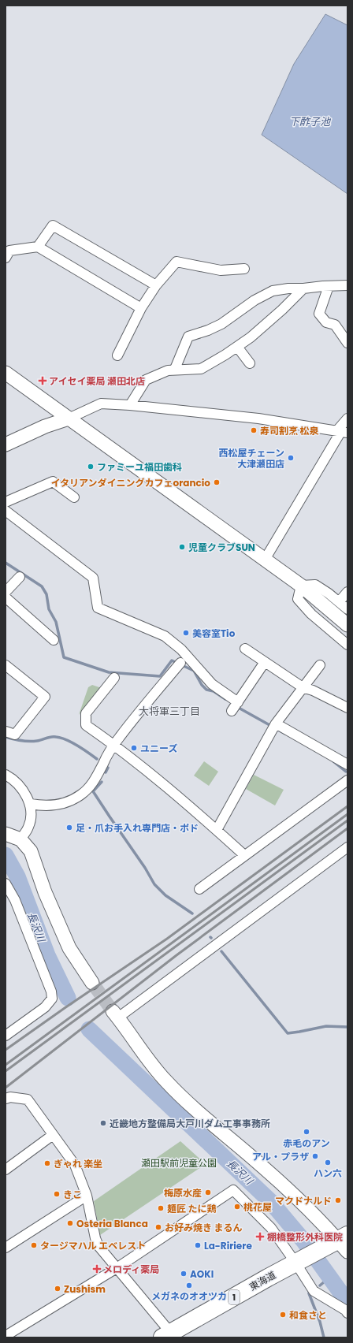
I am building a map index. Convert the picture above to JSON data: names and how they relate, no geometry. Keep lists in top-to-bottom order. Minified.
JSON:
{"streets":{"highway":["東海道","1"]},"districts":["大将軍三丁目"],"water":["下酢子池","長沢川"],"parks":["瀬田駅前児童公園"],"places":{"health":["アイセイ薬局 瀬田北店","棚橋整形外科医院","メロディ薬局"],"other":["寿司割烹 松泉","西松屋チェーン 大津瀬田店","ファミーユ福田歯科","イタリアンダイニングカフェorancio","児童クラブSUN","美容室Tio","ユニーズ","足・爪お手入れ専門店・ポド","近畿地方整備局大戸川ダム工事事務所","赤毛のアン","アル・プラザ","ハン六","ぎゃれ 楽坐","梅原水産","きこ","マクドナルド","桃花屋","麺匠 たに鶏","Osteria Blanca","お好み焼き まるん","タージマハル エベレスト","La-Ririere","AOKI","メガネのオオツカ","Zushism","和食さと"]}}
